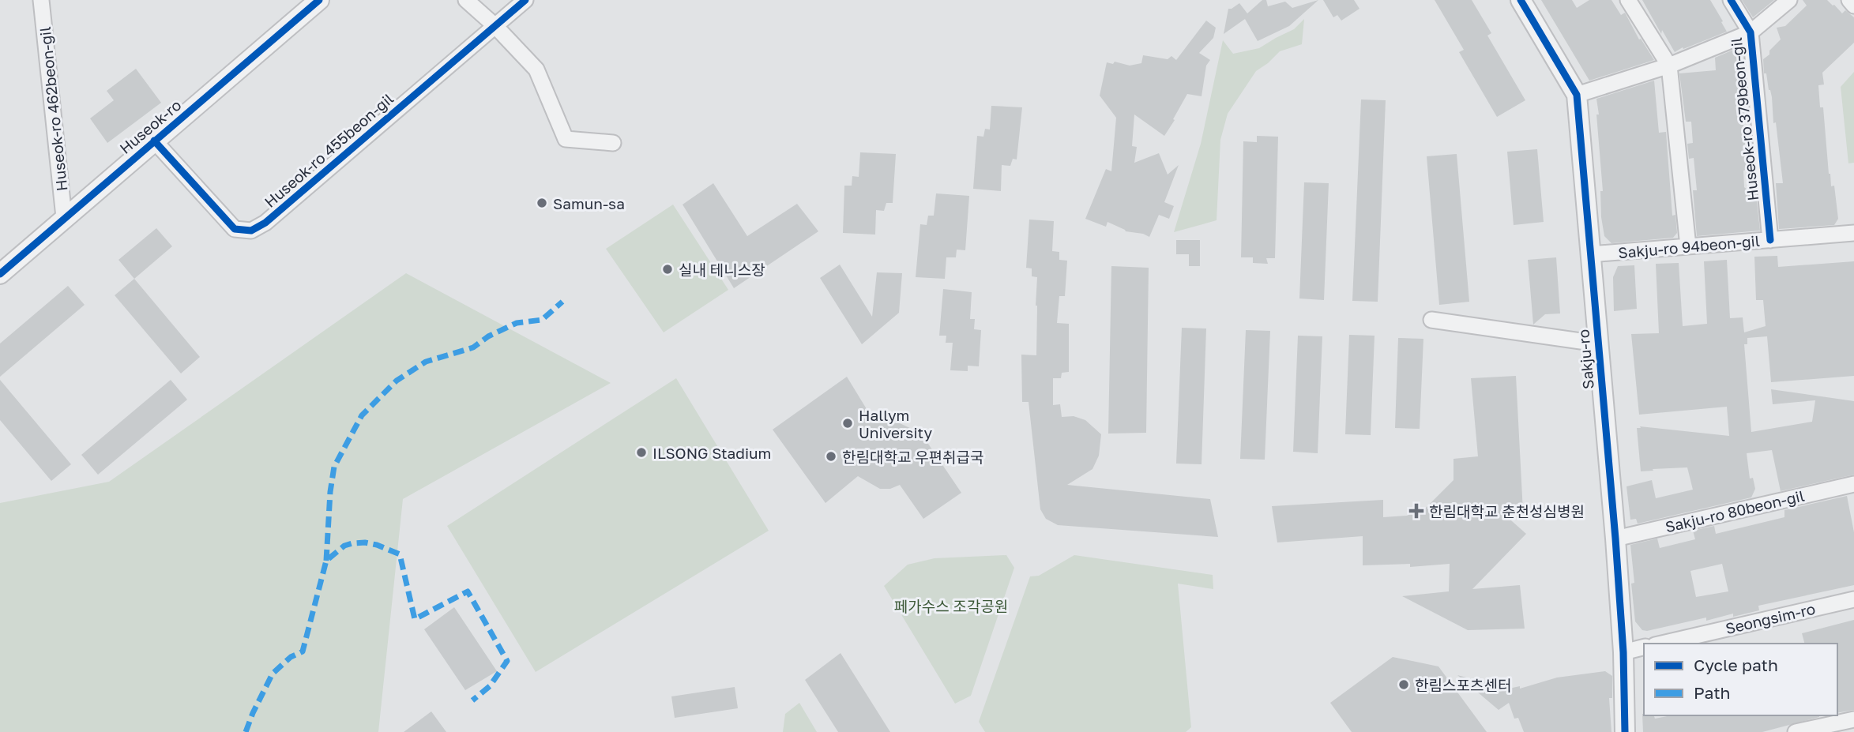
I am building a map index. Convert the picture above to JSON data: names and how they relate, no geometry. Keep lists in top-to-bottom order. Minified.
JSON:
{"streets":{"street":["Huseok-ro 462beon-gil","Huseok-ro 379beon-gil","Huseok-ro","Huseok-ro 455beon-gil","Sakju-ro 94beon-gil","Sakju-ro","Sakju-ro 80beon-gil","Seongsim-ro"]},"crossings":[["Huseok-ro 462beon-gil","Huseok-ro"],["Huseok-ro 379beon-gil","Sakju-ro 94beon-gil"],["Huseok-ro","Huseok-ro 455beon-gil"],["Sakju-ro 94beon-gil","Sakju-ro"],["Sakju-ro","Sakju-ro 80beon-gil"]],"parks":["페가수스 조각공원"],"places":{"other":["Samun-sa","실내 테니스장","Hallym University","ILSONG Stadium","한림대학교 우편취급국","한림스포츠센터"],"health":["한림대학교 춘천성심병원"]},"legend":["Cycle path","Path"]}
